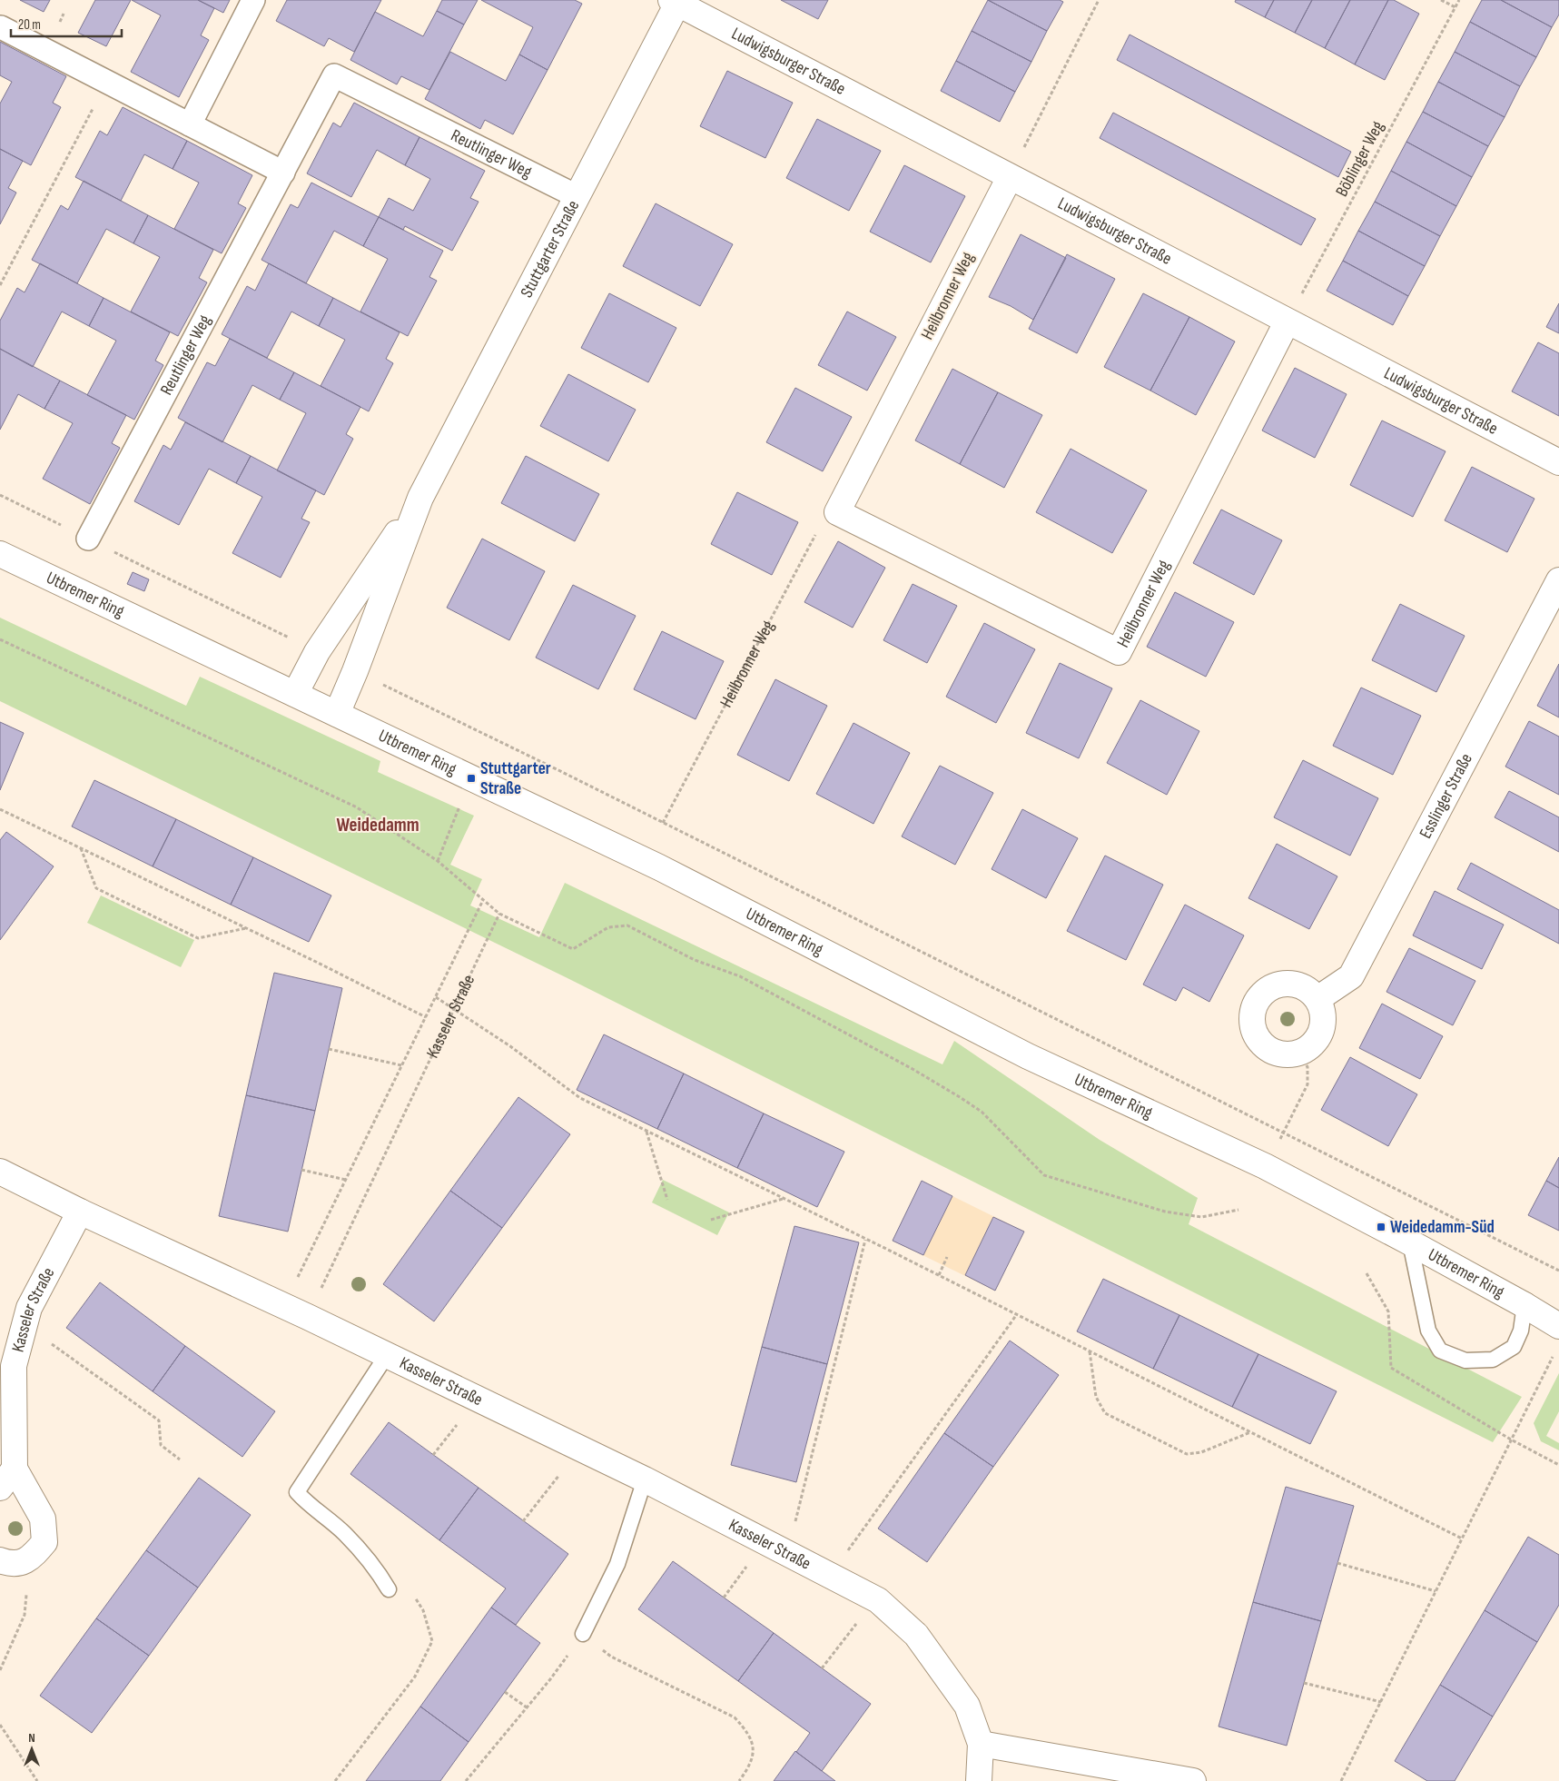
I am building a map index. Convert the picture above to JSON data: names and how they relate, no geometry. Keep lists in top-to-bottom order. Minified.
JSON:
{"streets":{"street":["Ludwigsburger Straße","Reutlinger Weg","Stuttgarter Straße","Heilbronner Weg","Utbremer Ring","Esslinger Straße","Kasseler Straße"],"path":["Böblinger Weg"]},"crossings":[["Ludwigsburger Straße","Böblinger Weg"],["Ludwigsburger Straße","Stuttgarter Straße"],["Ludwigsburger Straße","Heilbronner Weg"],["Reutlinger Weg","Stuttgarter Straße"],["Böblinger Weg","Heilbronner Weg"],["Stuttgarter Straße","Utbremer Ring"]],"districts":["Weidedamm"],"places":{"transit":["Stuttgarter Straße","Weidedamm-Süd"]},"scale_bar":"20 m","north":"top"}
